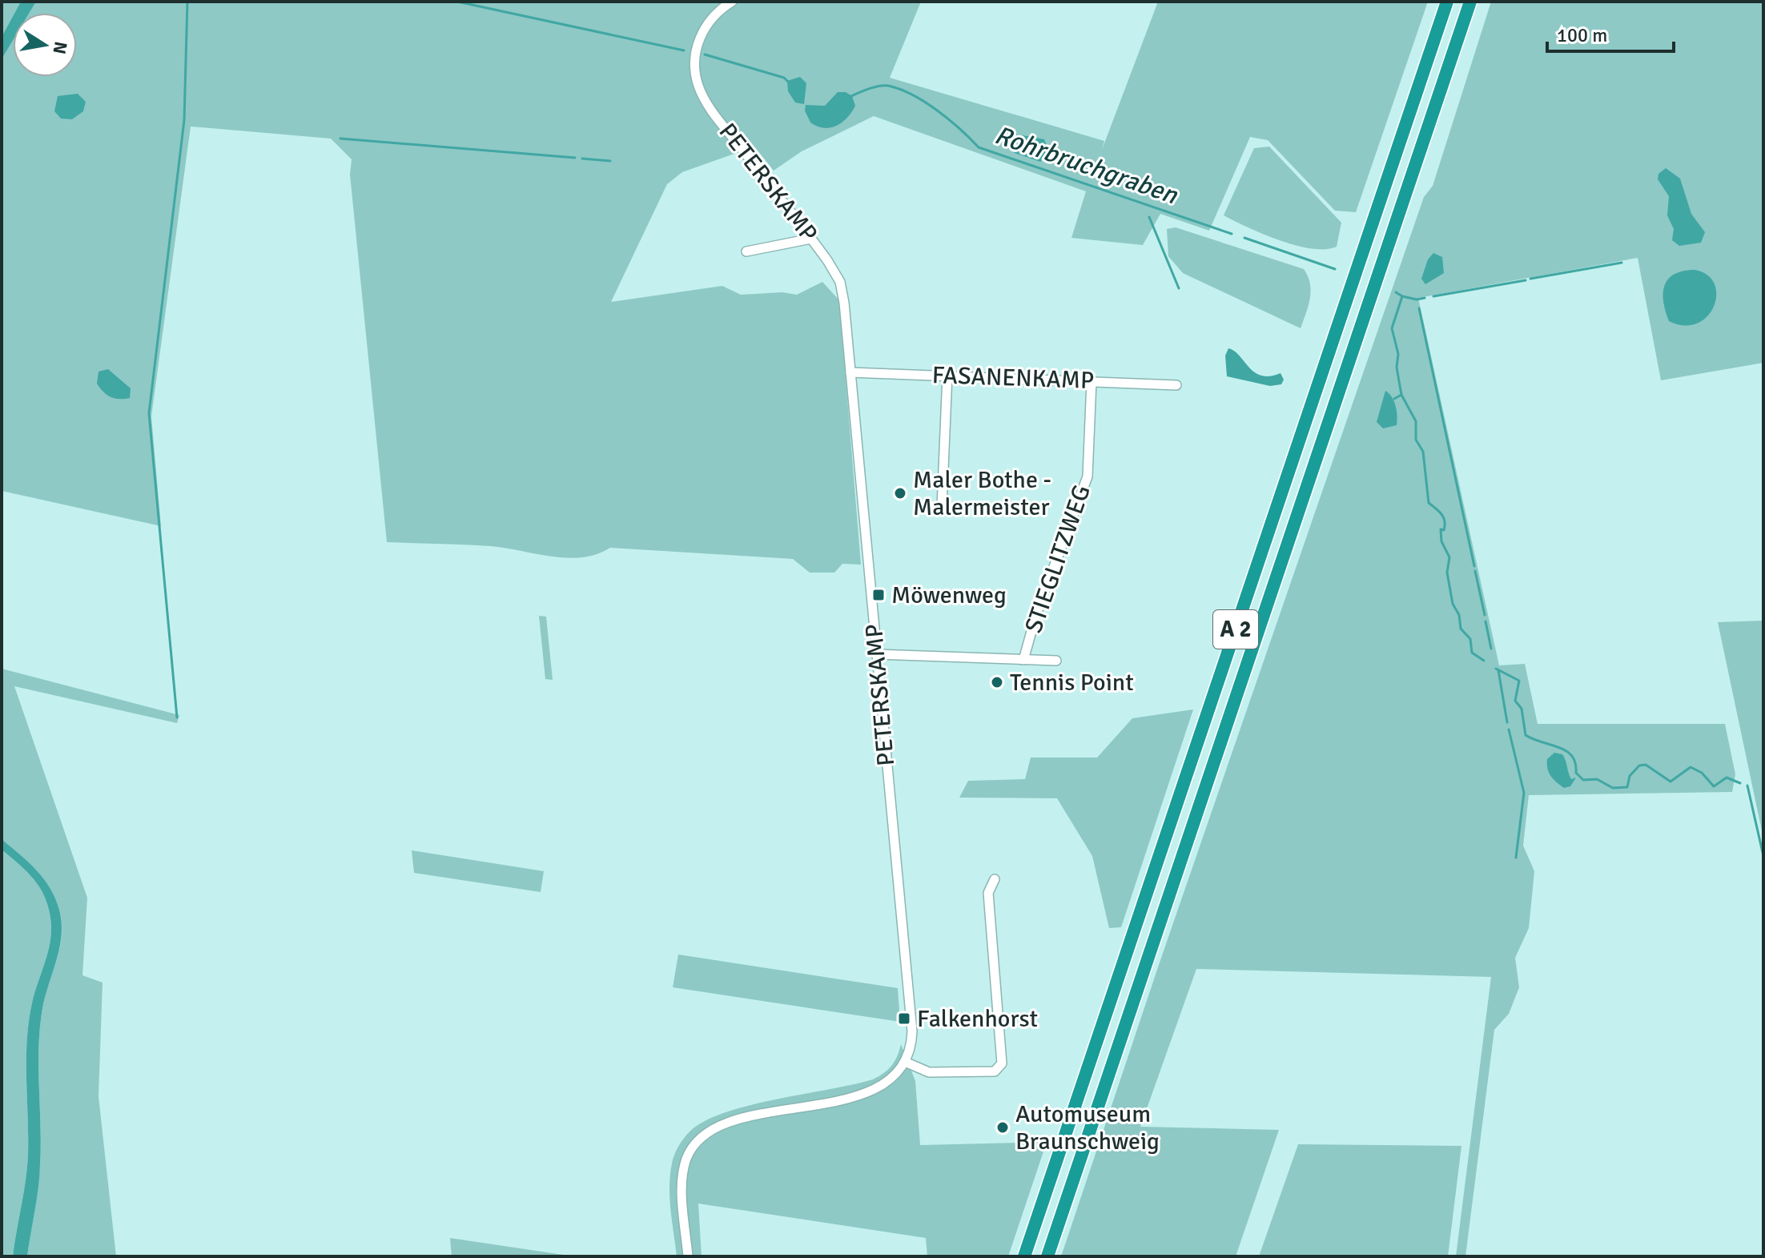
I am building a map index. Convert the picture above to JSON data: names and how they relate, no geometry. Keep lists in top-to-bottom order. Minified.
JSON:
{"streets":{"highway":["A 2"],"street":["PETERSKAMP","FASANENKAMP","STIEGLITZWEG"]},"crossings":[["PETERSKAMP","FASANENKAMP"],["FASANENKAMP","STIEGLITZWEG"]],"water":["Rohrbruchgraben"],"places":{"other":["Maler Bothe - Malermeister","Tennis Point","Automuseum Braunschweig"],"transit":["Möwenweg","Falkenhorst"]},"scale_bar":"100 m","north":"right"}
